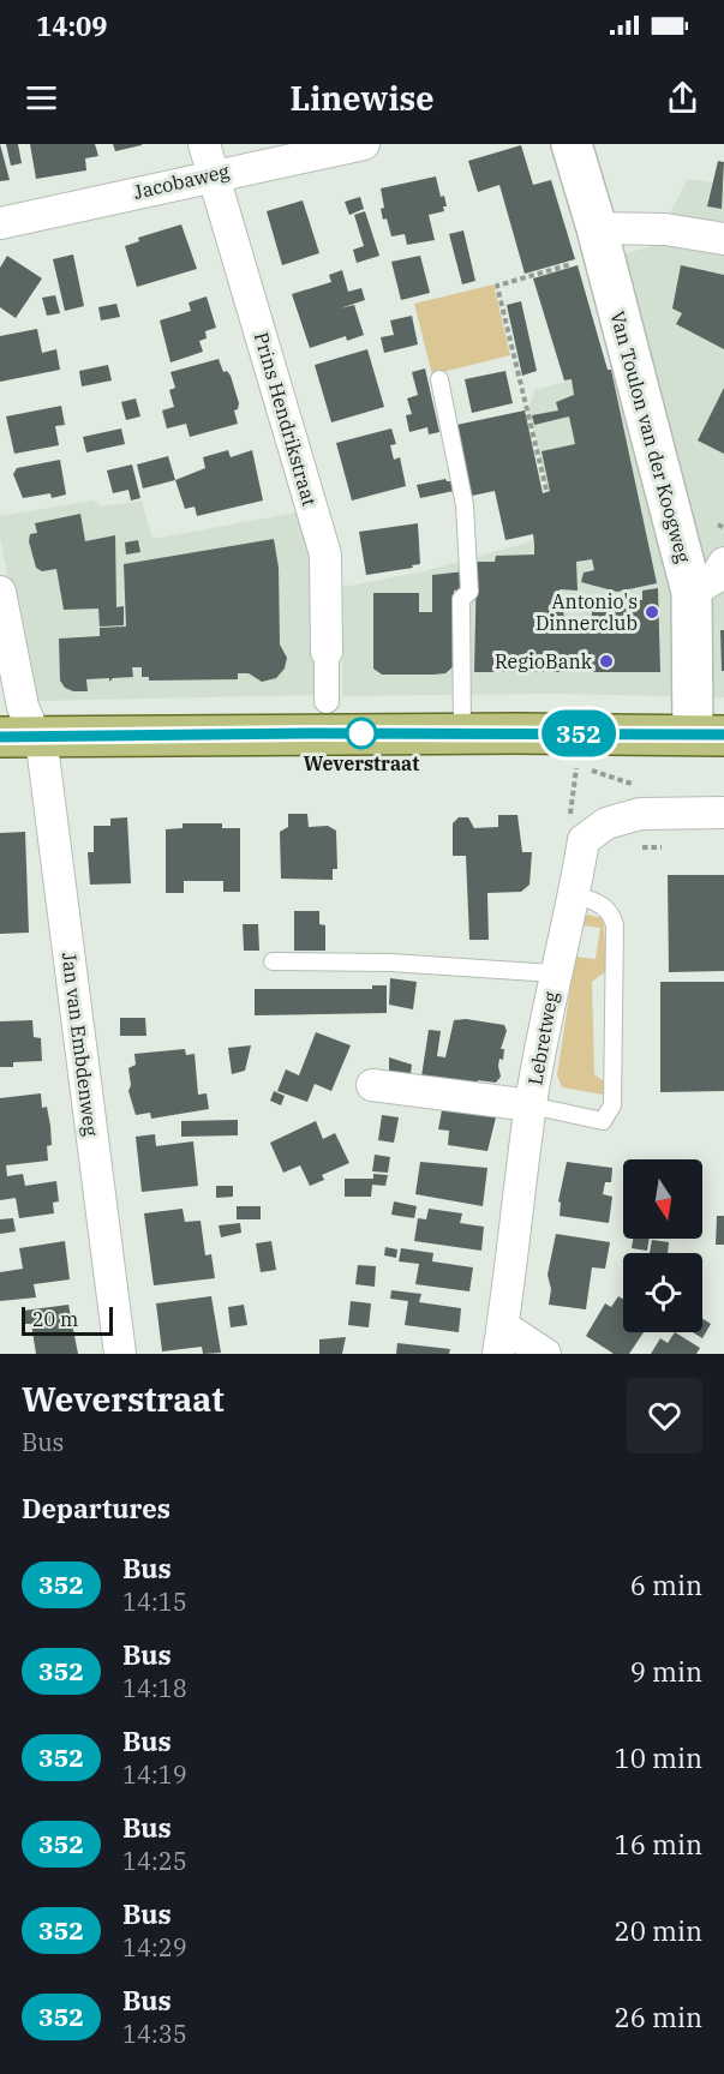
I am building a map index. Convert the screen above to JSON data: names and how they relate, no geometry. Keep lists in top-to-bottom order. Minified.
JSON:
{"streets":{"street":["Jacobaweg","Prins Hendrikstraat","Van Toulon van der Koogweg","Lebretweg","Jan van Embdenweg"]},"crossings":[["Jacobaweg","Prins Hendrikstraat"]],"places":["Antonio's Dinnerclub","RegioBank","Weverstraat"],"lines":["bus line 352"],"scale_bar":"20 m","north":"bottom","page":{"status":"14:09","header":"Linewise","on_map":"352","scale":"20 m","heading":[["Weverstraat","Bus"],"Departures"],"list":[{"mark":"352","name":"Bus","note":"14:15","value":"6 min"},{"mark":"352","name":"Bus","note":"14:18","value":"9 min"},{"mark":"352","name":"Bus","note":"14:19","value":"10 min"},{"mark":"352","name":"Bus","note":"14:25","value":"16 min"},{"mark":"352","name":"Bus","note":"14:29","value":"20 min"},{"mark":"352","name":"Bus","note":"14:35","value":"26 min"}]}}
